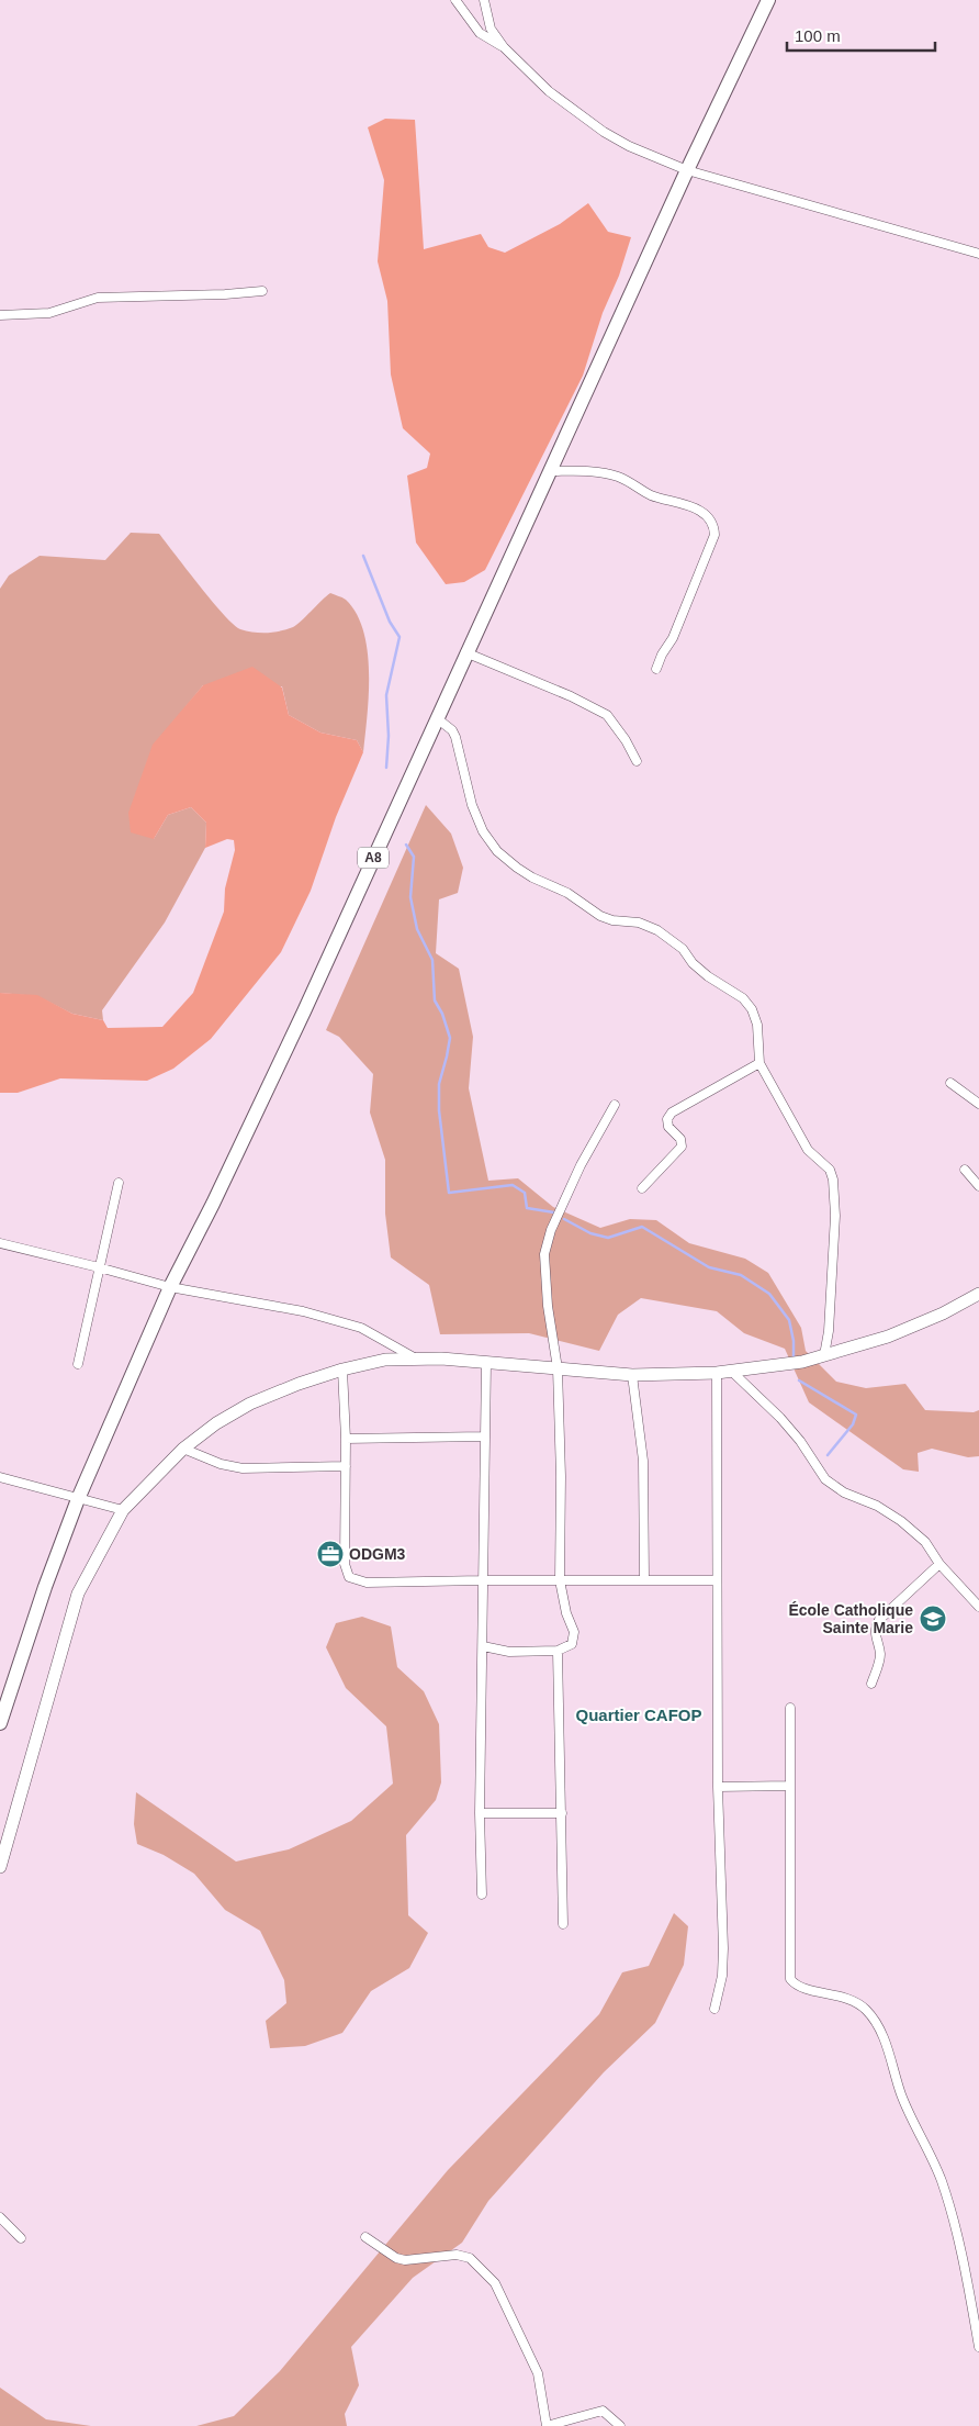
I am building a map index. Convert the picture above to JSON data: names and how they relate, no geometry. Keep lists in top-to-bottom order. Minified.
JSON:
{"streets":{"main road":["A8"]},"districts":["Quartier CAFOP"],"places":{"office":["ODGM3"],"school or university":["École Catholique Sainte Marie"]},"scale_bar":"100 m"}
